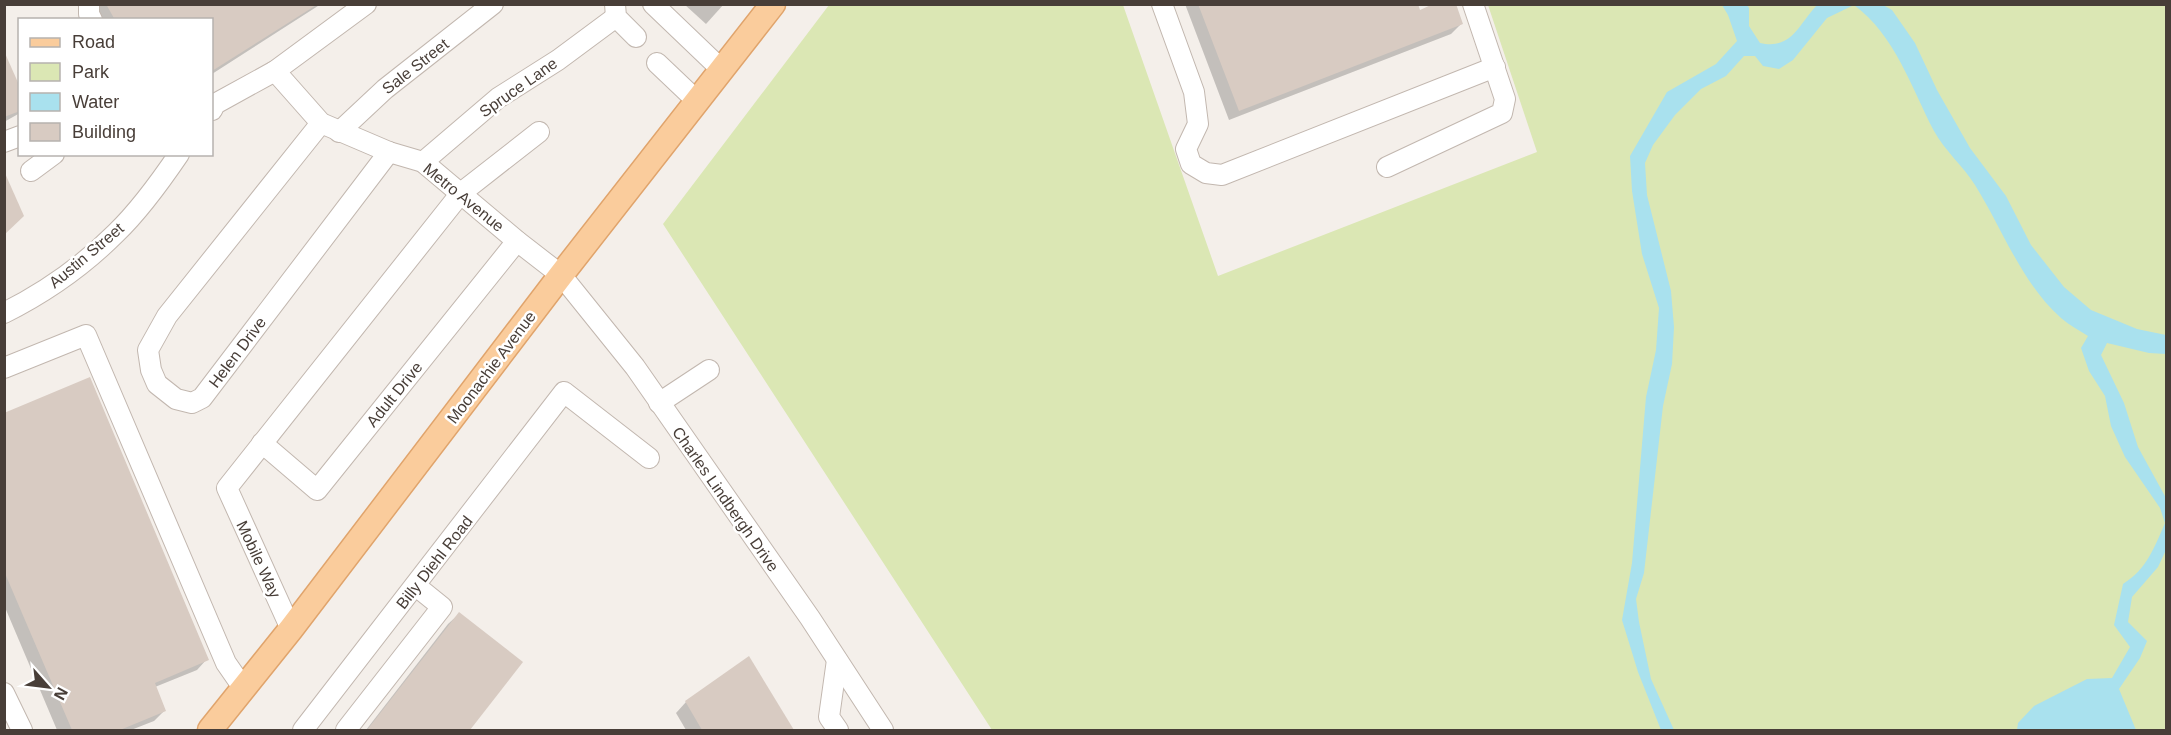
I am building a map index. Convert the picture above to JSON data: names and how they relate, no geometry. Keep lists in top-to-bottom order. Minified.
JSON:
{"streets":{"main road":["Moonachie Avenue"],"street":["Sale Street","Spruce Lane","Metro Avenue","Austin Street","Helen Drive","Adult Drive","Charles Lindbergh Drive","Mobile Way","Billy Diehl Road"]},"crossings":[["Sale Street","Metro Avenue"],["Spruce Lane","Metro Avenue"],["Metro Avenue","Helen Drive"],["Metro Avenue","Moonachie Avenue"],["Metro Avenue","Adult Drive"],["Metro Avenue","Charles Lindbergh Drive"],["Moonachie Avenue","Charles Lindbergh Drive"],["Moonachie Avenue","Mobile Way"],["Adult Drive","Mobile Way"]],"legend":["Road","Park","Water","Building"],"north":"bottom right"}
